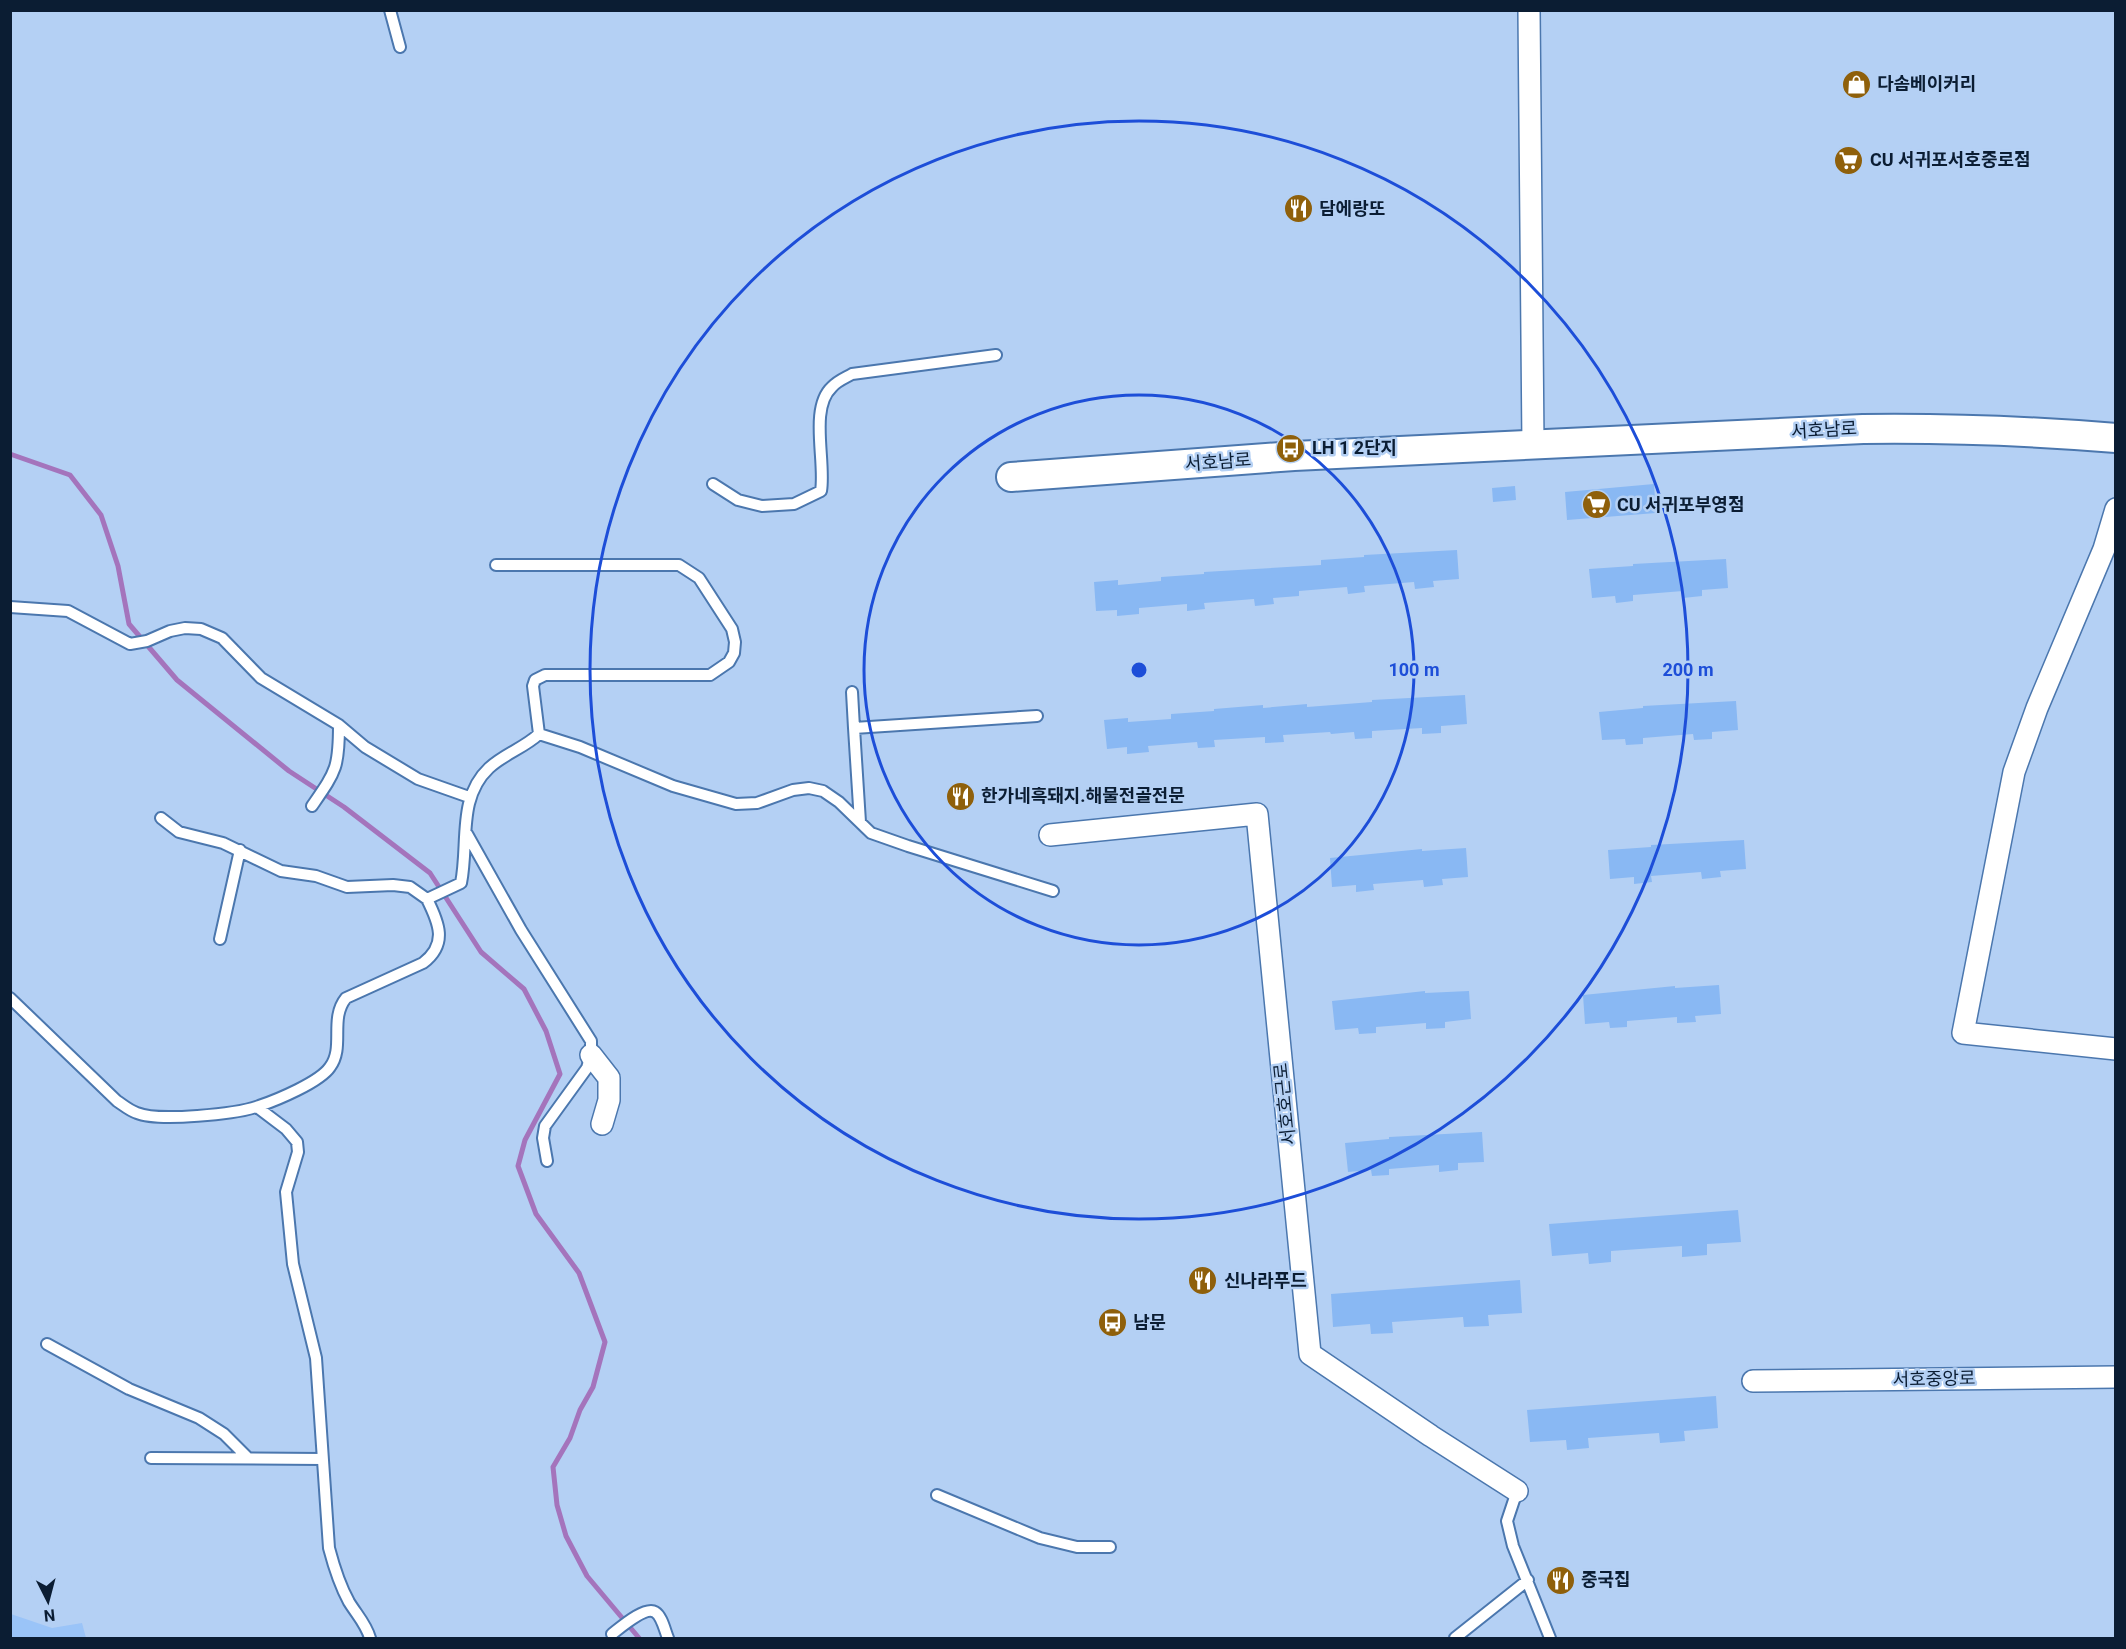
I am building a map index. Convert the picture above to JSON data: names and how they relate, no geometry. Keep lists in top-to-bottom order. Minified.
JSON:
{"streets":{"main road":["서호남로"],"street":["서호호근로","서호중앙로"]},"places":{"shop":["다솜베이커리"],"supermarket":["CU 서귀포서호중로점","CU 서귀포부영점"],"restaurant":["담에랑또","한가네흑돼지.해물전골전문","신나라푸드","중국집"],"bus stop":["LH 1 2단지","남문"]},"north":"bottom","rings":["100 m","200 m"]}
